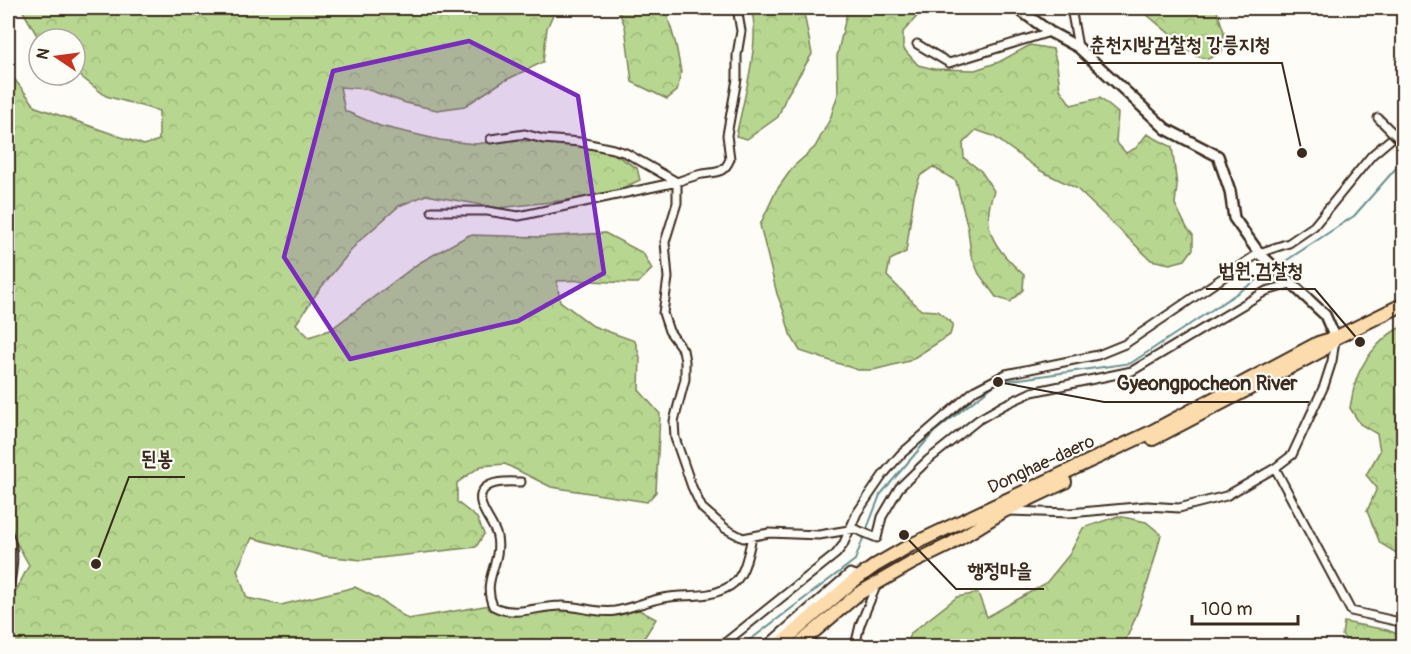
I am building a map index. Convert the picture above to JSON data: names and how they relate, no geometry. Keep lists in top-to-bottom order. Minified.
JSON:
{"streets":{"highway":["Donghae-daero"]},"places":["춘천지방검찰청 강릉지청","법원.검찰청","Gyeongpocheon River","행정마을","된봉"],"scale_bar":"100 m","north":"left"}
